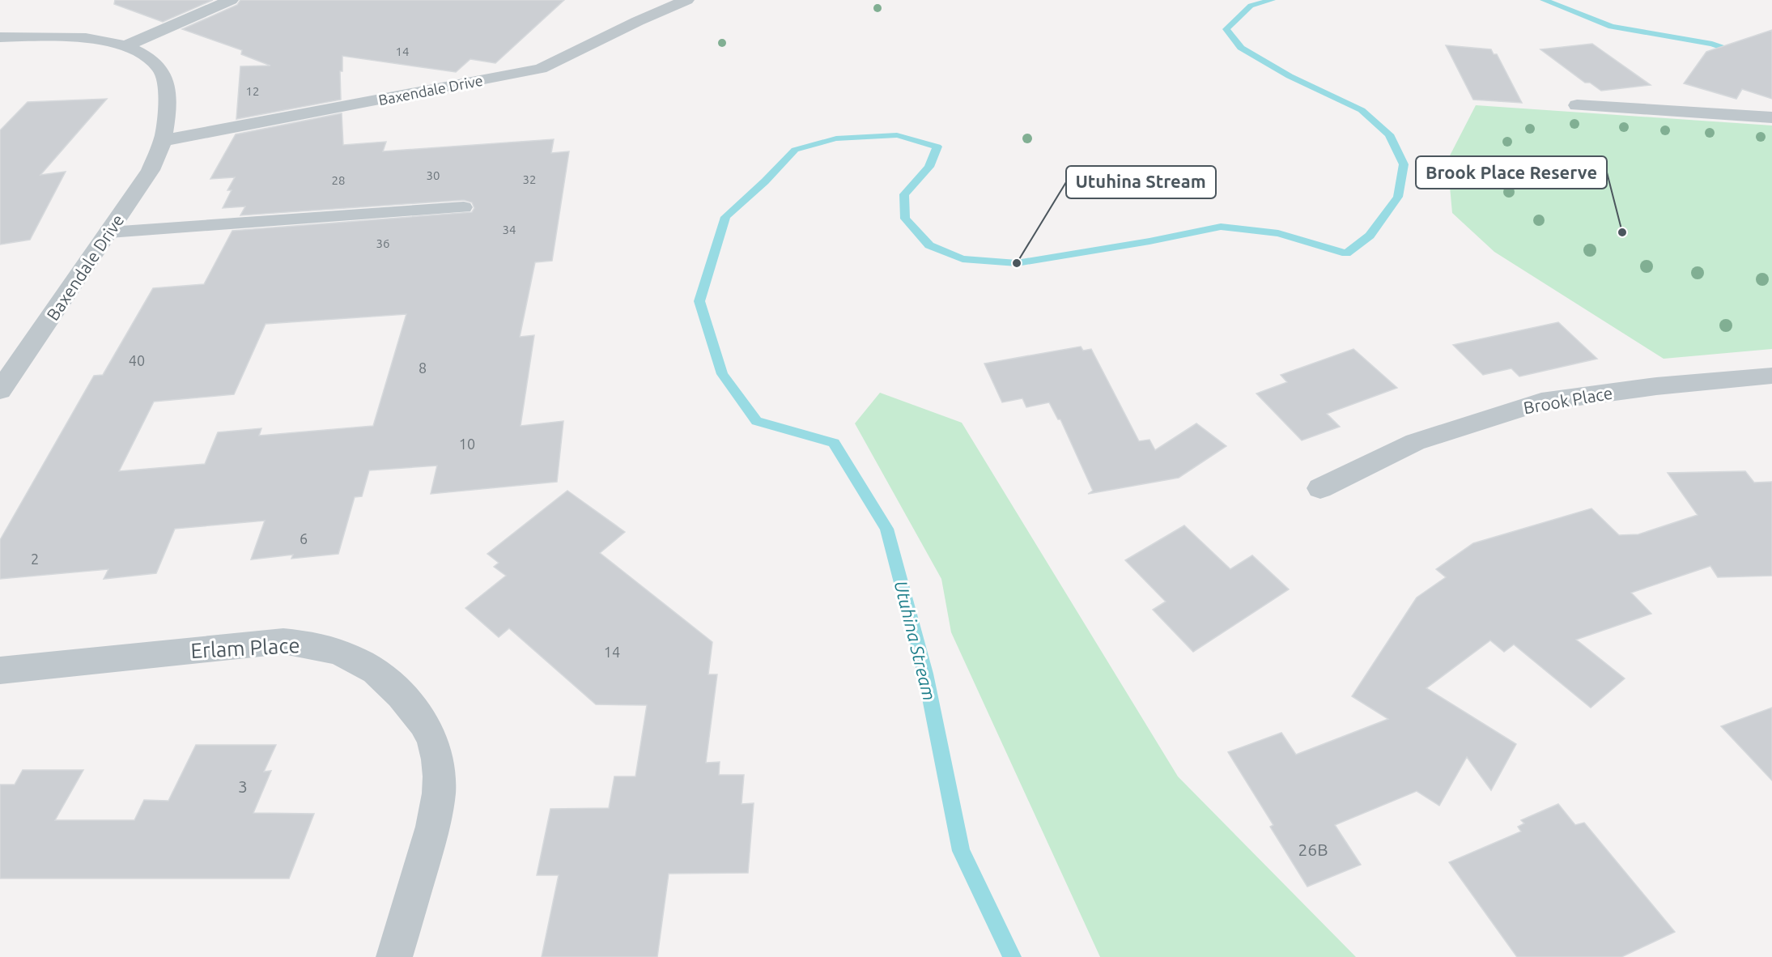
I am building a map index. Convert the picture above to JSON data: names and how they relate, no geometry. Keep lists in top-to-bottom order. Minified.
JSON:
{"streets":{"street":["Baxendale Drive","Brook Place","Erlam Place"]},"water":["Utuhina Stream"],"places":["Brook Place Reserve","Utuhina Stream"],"house_numbers":["14","12","30","32","28","34","36","40","8","10","6","2","14","3","26B"]}
